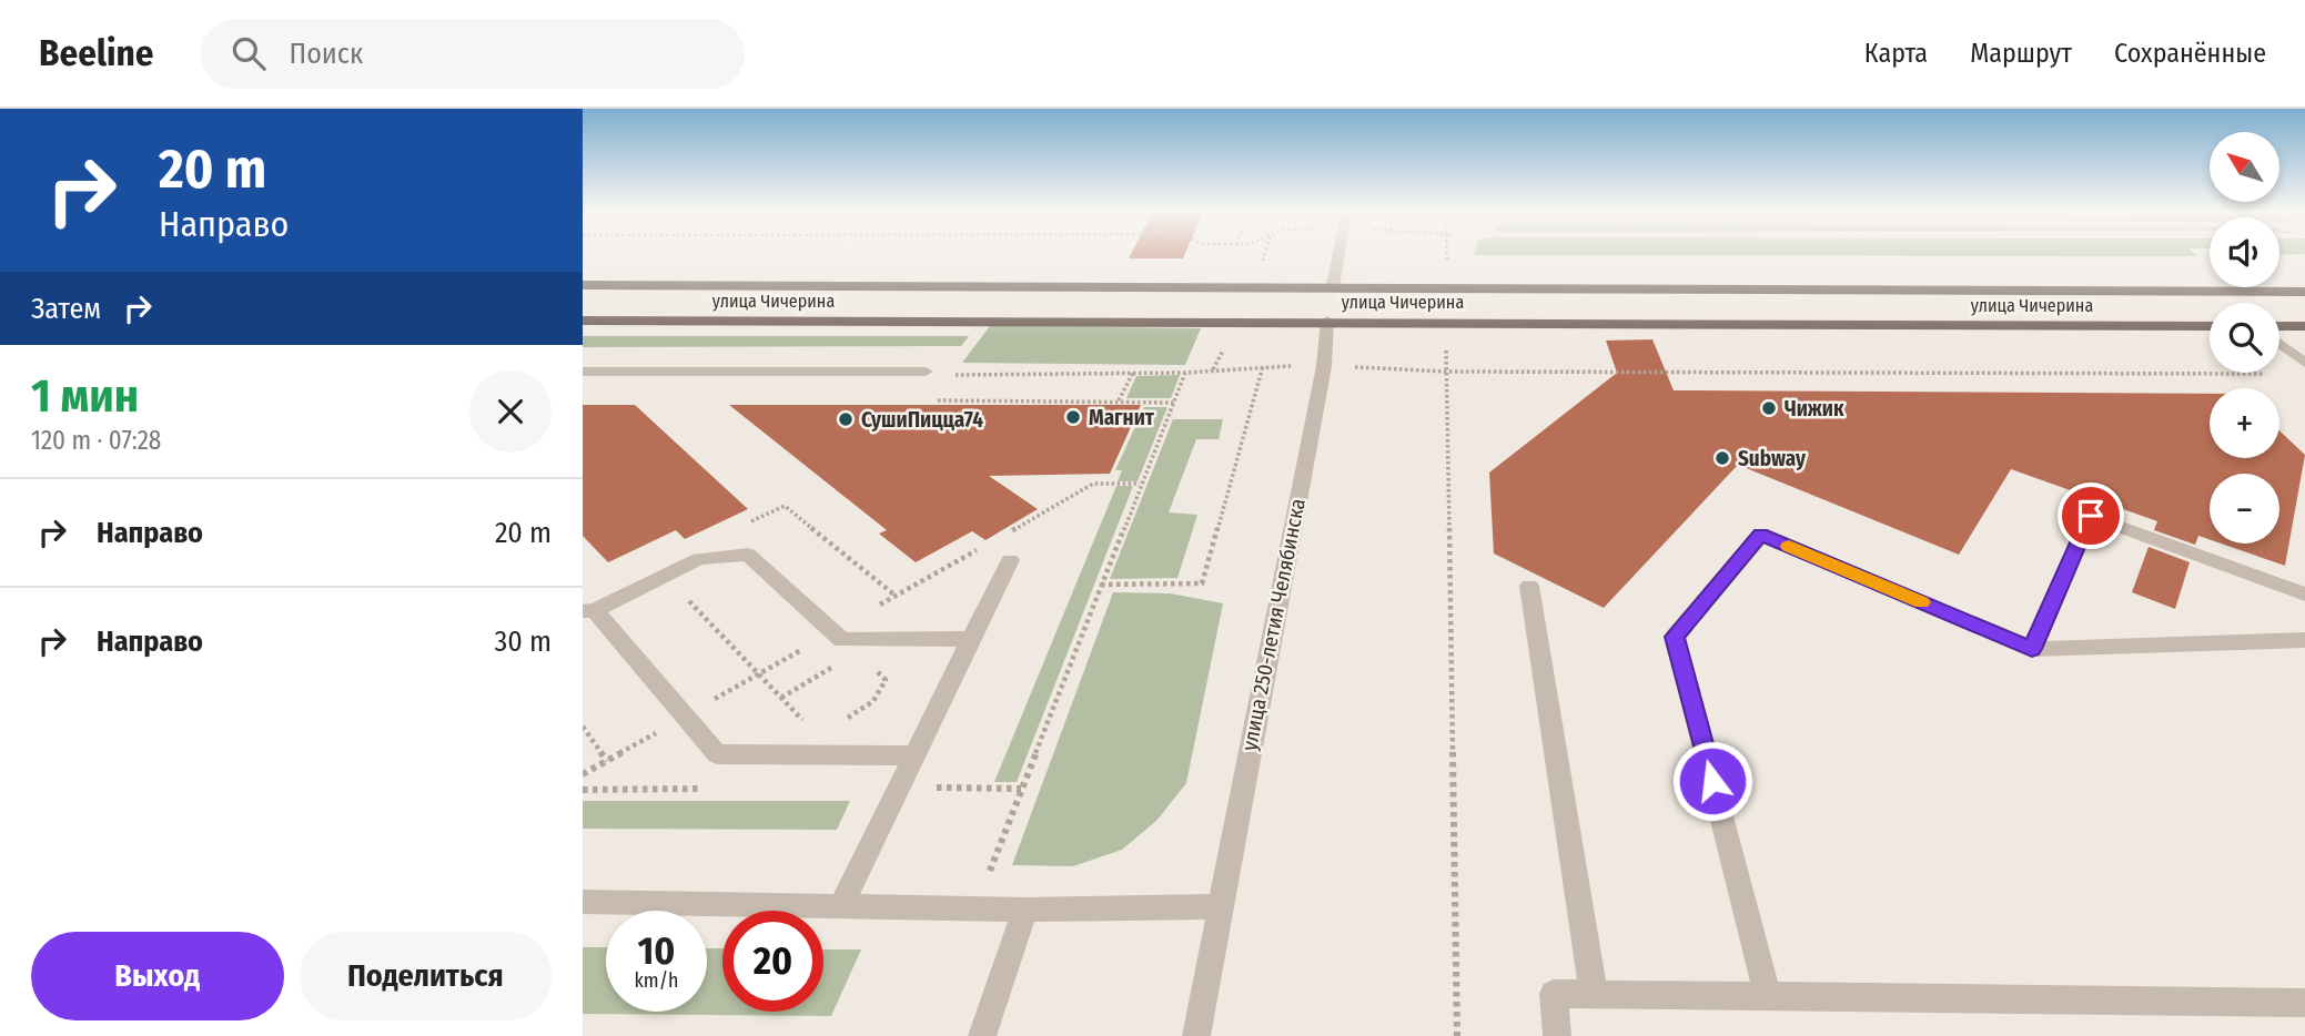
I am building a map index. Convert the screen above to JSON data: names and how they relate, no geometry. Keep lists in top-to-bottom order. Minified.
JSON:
{"streets":{"main road":["улица Чичерина"],"street":["улица 250-летия Челябинска"]},"crossings":[["улица Чичерина","улица 250-летия Челябинска"]],"places":["Чижик","Магнит","СушиПицца74","Subway"],"north":"top left","page":{"header":"Beeline","search":"Поиск","nav":["Карта","Маршрут","Сохранённые"],"turn":["20 m","Направо"],"map_buttons":["+","−"],"then":"Затем","heading":["1 мин","120 m · 07:28"],"list":[{"name":"Направо","value":"20 m"},{"name":"Направо","value":"30 m"}],"speed":"10 km/h","limit":"20","buttons":["Выход","Поделиться"]}}
